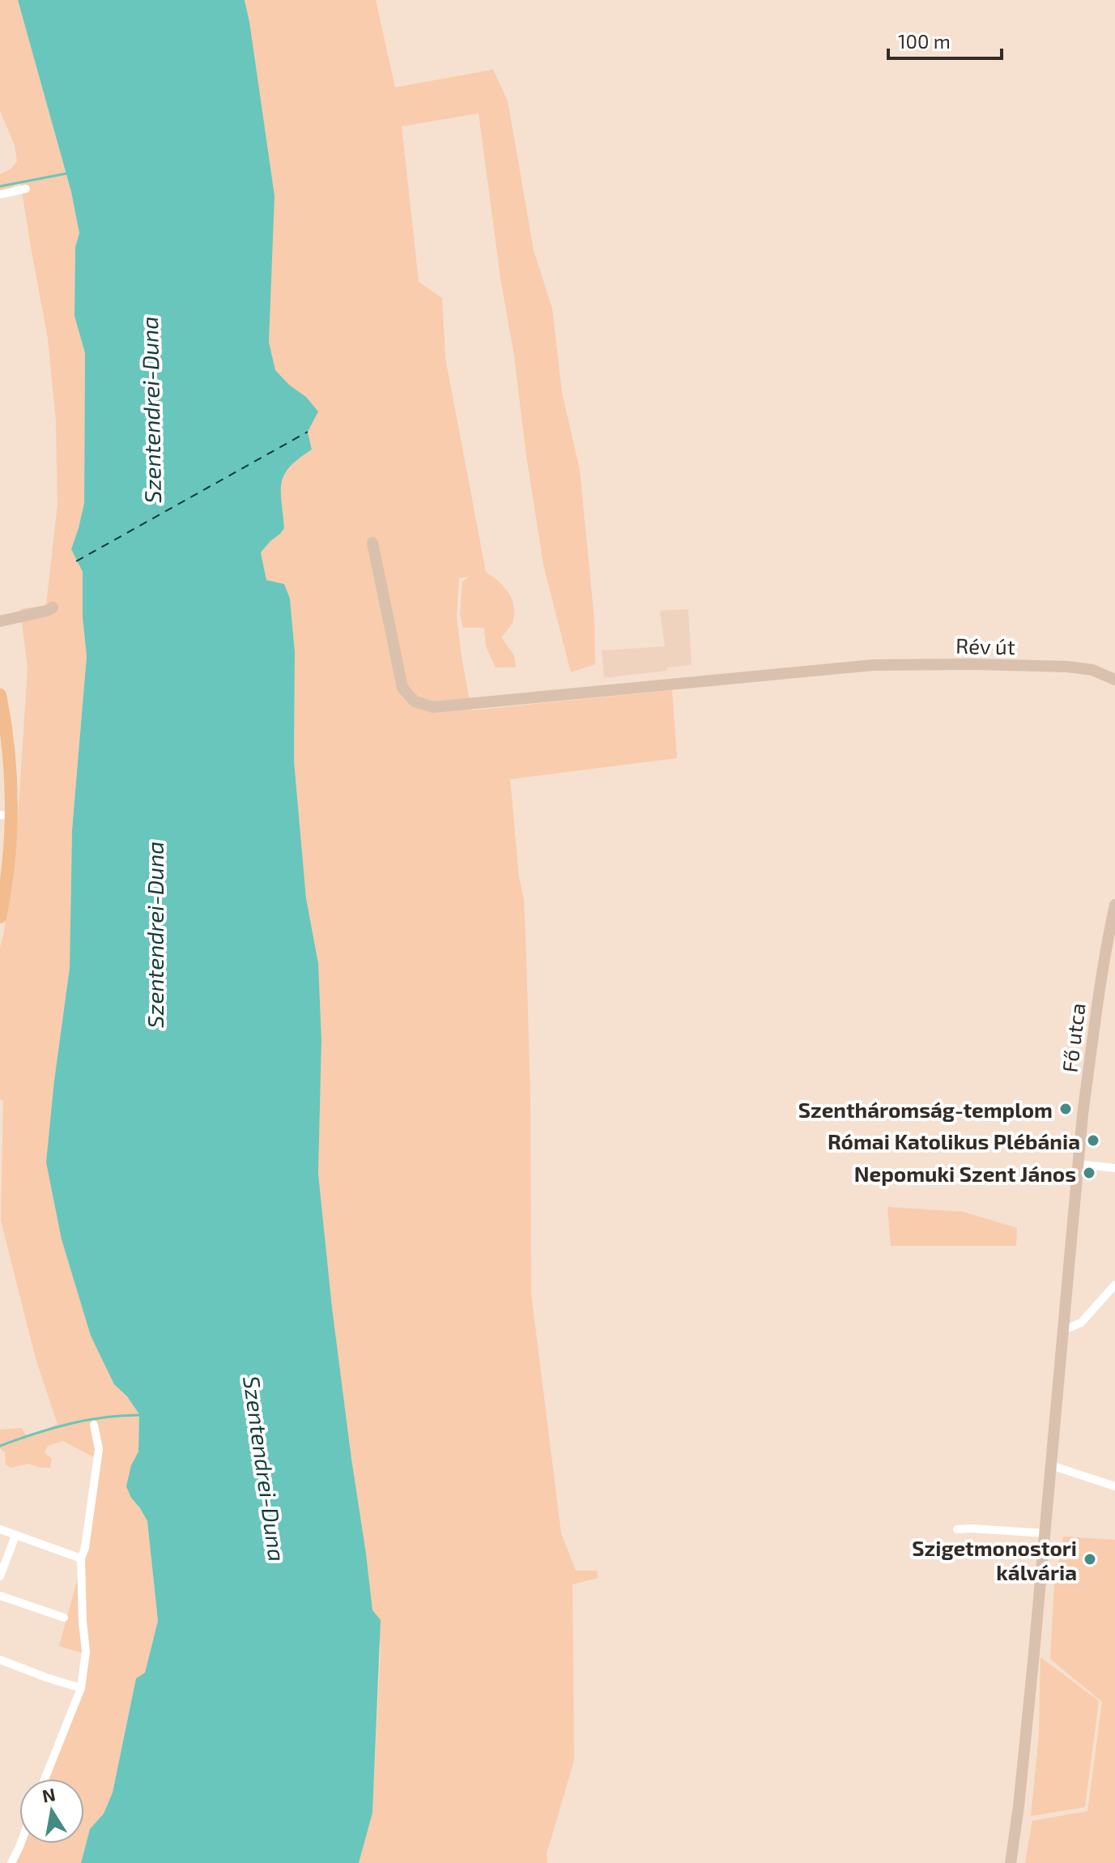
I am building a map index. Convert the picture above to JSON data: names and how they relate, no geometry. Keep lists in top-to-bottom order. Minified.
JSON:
{"streets":{"main road":["Rév út","Fő utca"]},"water":["Szentendrei-Duna"],"places":["Szentháromság-templom","Római Katolikus Plébánia","Nepomuki Szent János","Szigetmonostori kálvária"],"scale_bar":"100 m","north":"top"}
